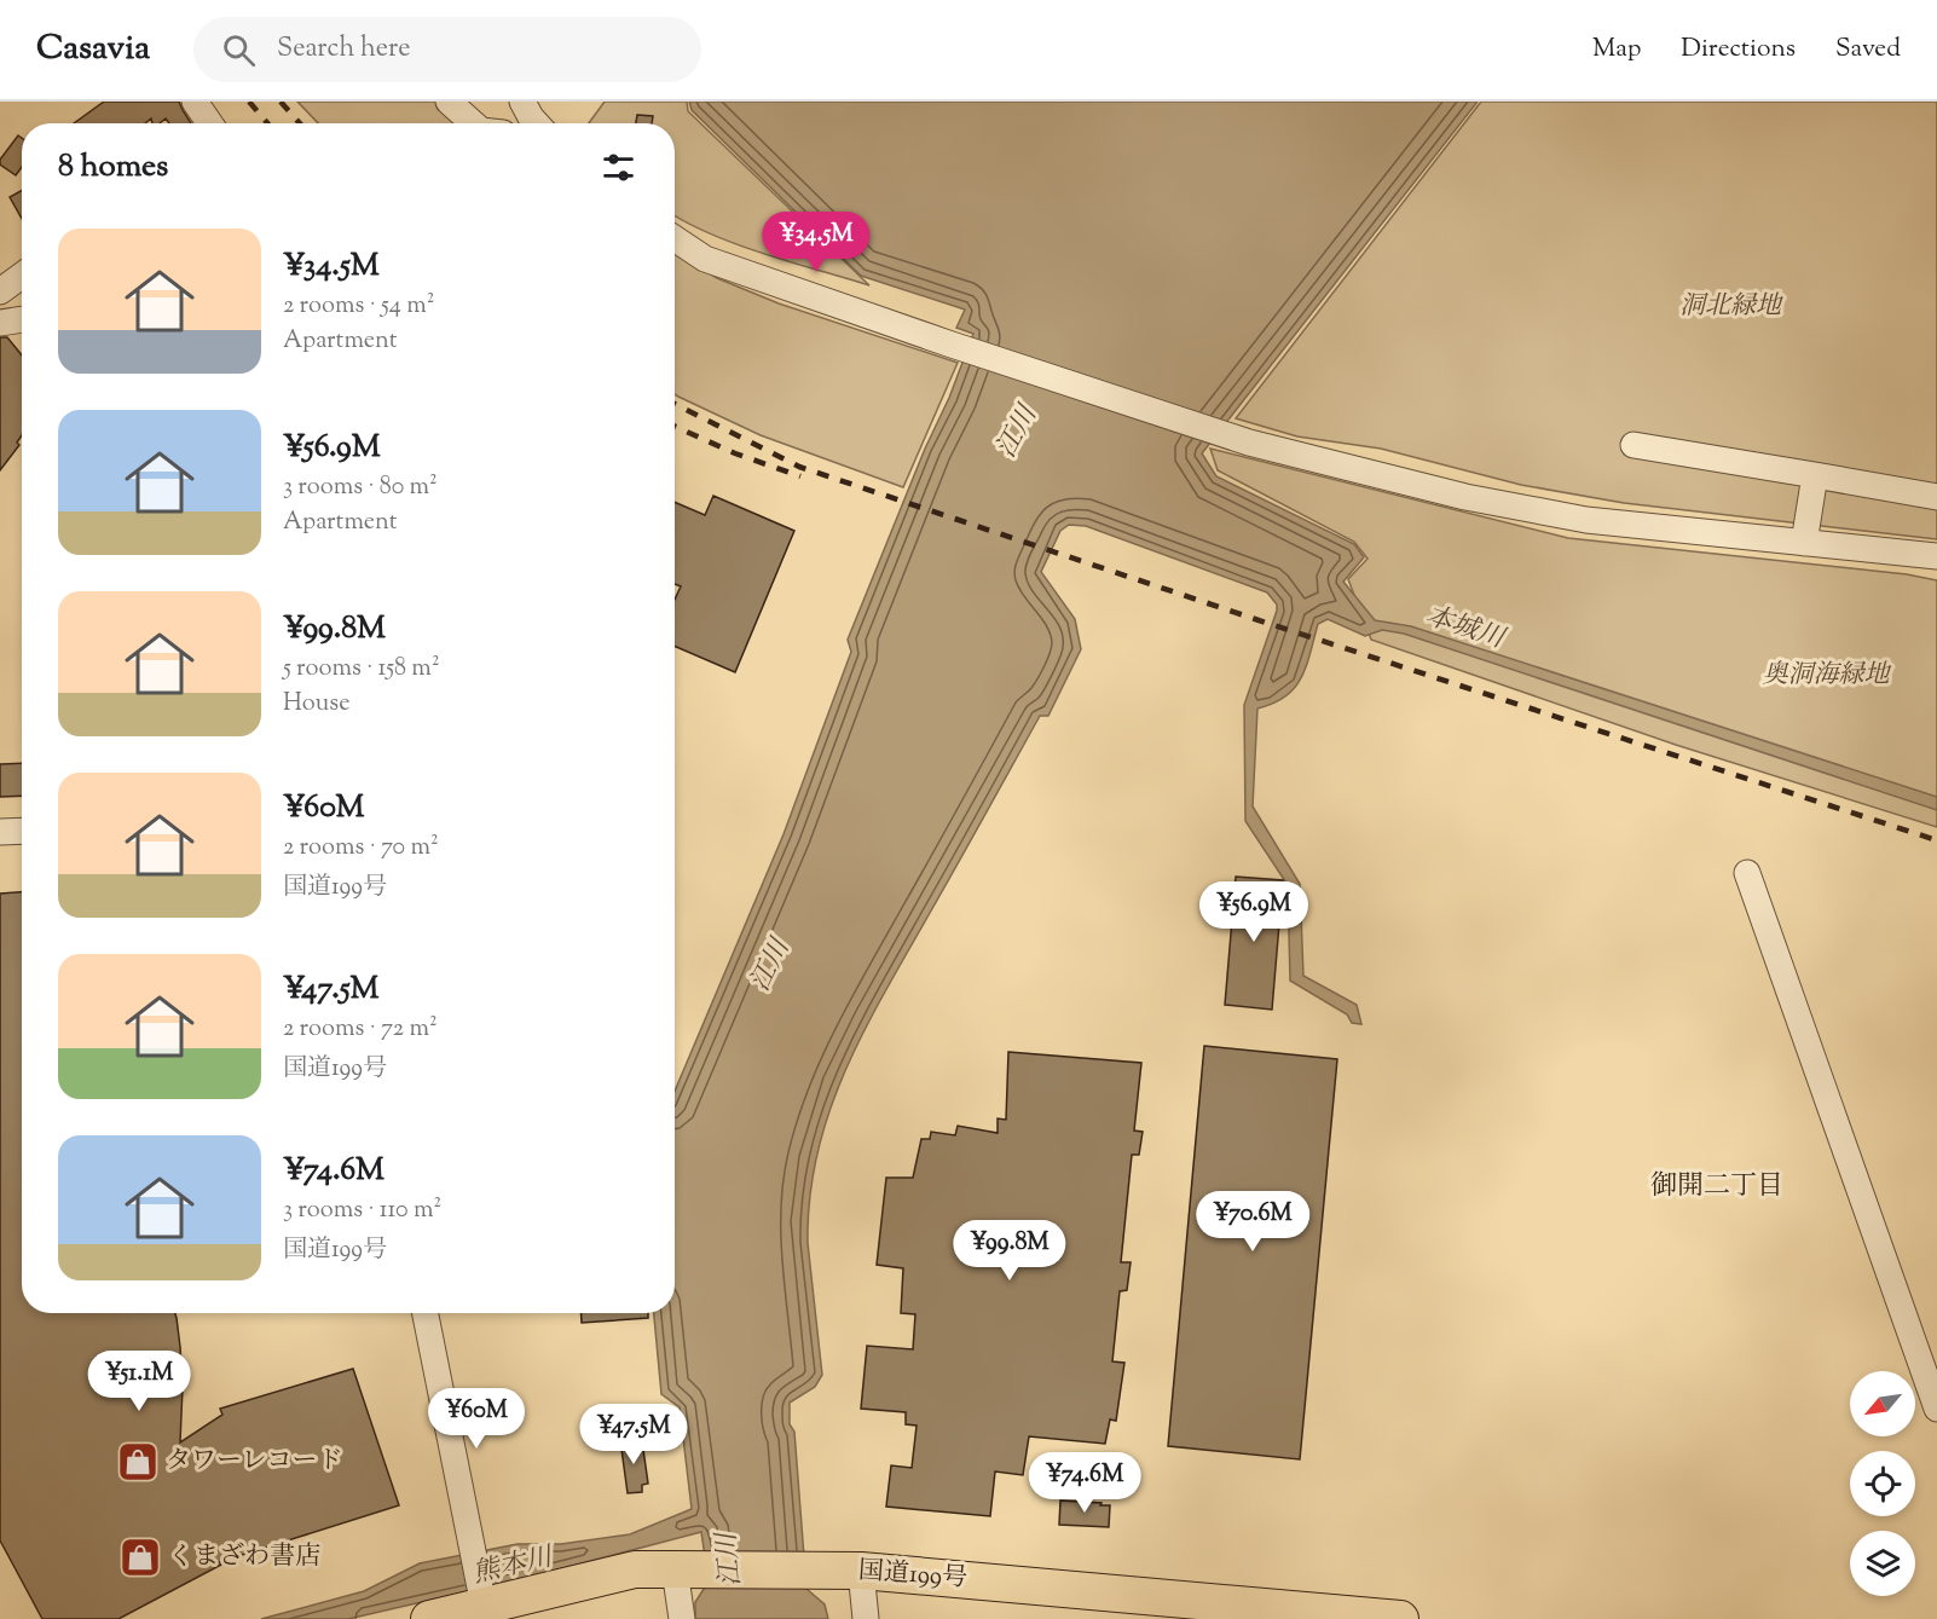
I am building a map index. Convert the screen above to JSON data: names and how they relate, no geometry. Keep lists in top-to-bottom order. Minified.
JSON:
{"streets":{"highway":["国道199号"]},"districts":["御開二丁目"],"water":["江川","本城川","熊本川"],"parks":["洞北緑地","奥洞海緑地"],"places":{"shop":["タワーレコード","くまざわ書店"]},"north":"bottom left","page":{"header":"Casavia","search":"Search here","nav":["Map","Directions","Saved"],"heading":"8 homes","list":[{"name":"¥34.5M","note":"2 rooms · 54 m² · Apartment"},{"name":"¥56.9M","note":"3 rooms · 80 m² · Apartment"},{"name":"¥99.8M","note":"5 rooms · 158 m² · House"},{"name":"¥60M","note":"2 rooms · 70 m² · 国道199号"},{"name":"¥47.5M","note":"2 rooms · 72 m² · 国道199号"},{"name":"¥74.6M","note":"3 rooms · 110 m² · 国道199号"}],"price":["¥34.5M","¥56.9M","¥70.6M","¥99.8M","¥51.1M","¥60M","¥47.5M","¥74.6M"]}}
